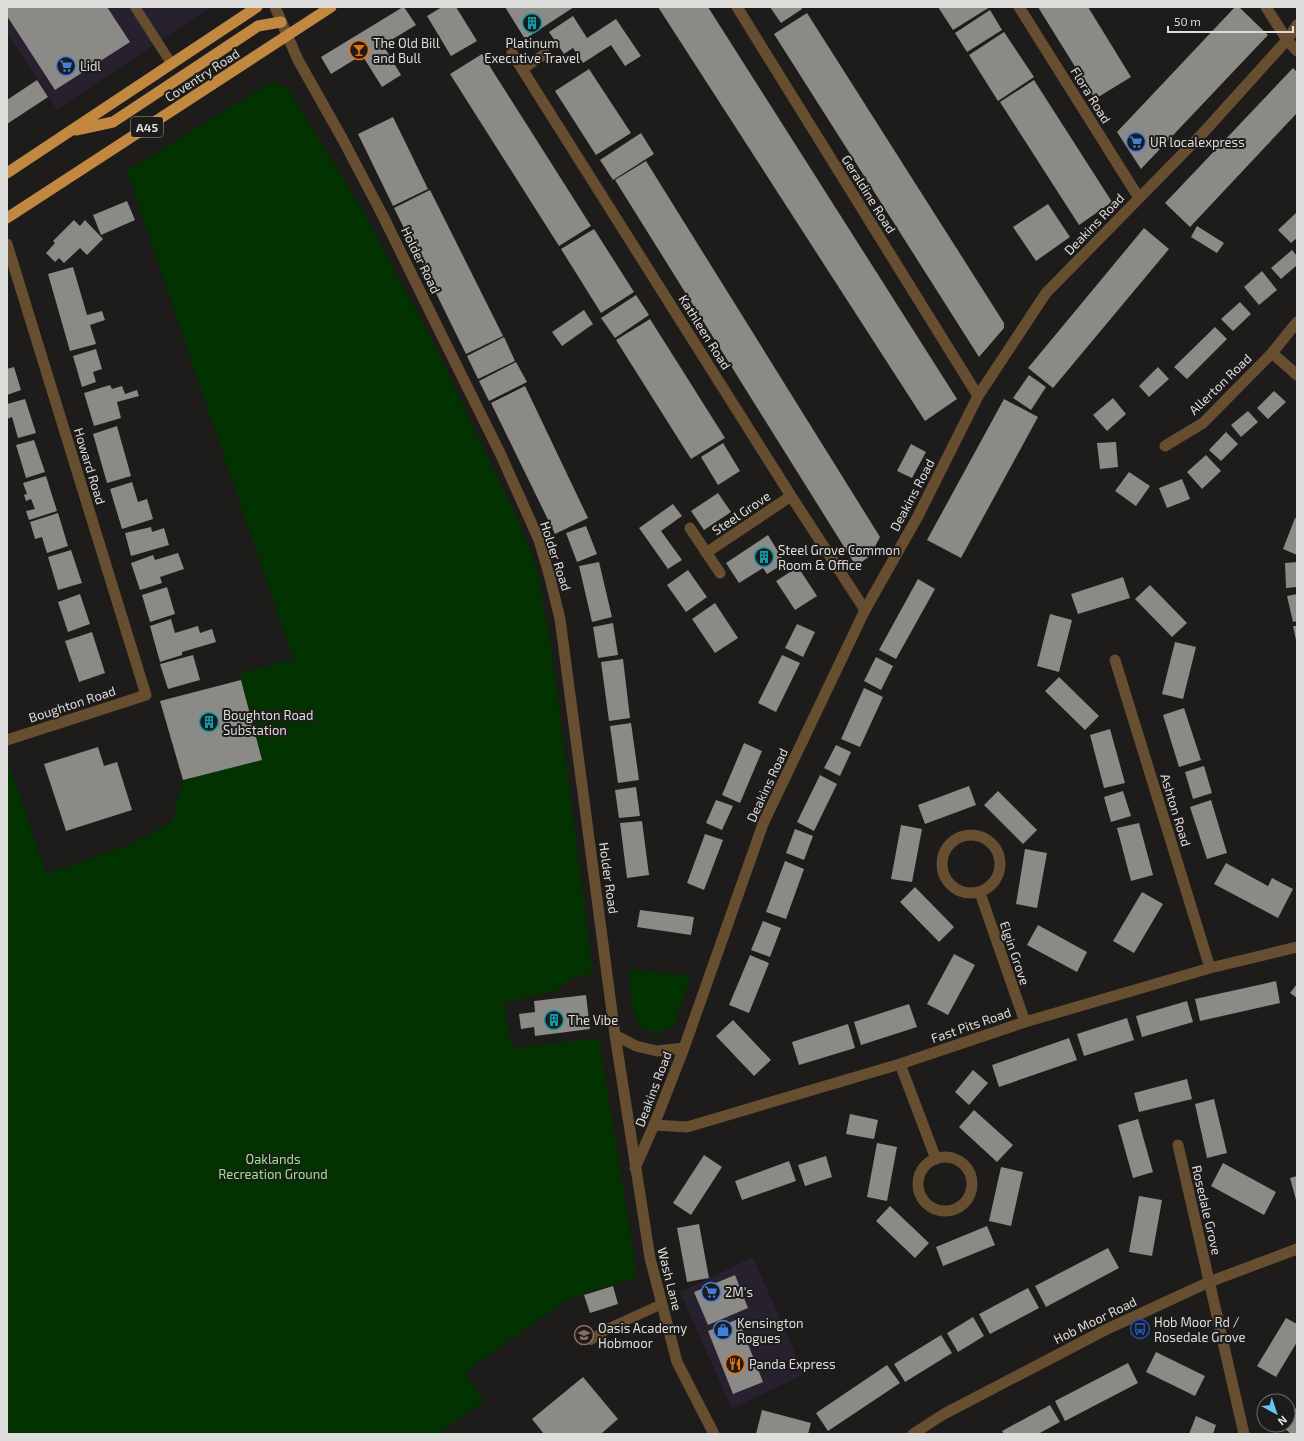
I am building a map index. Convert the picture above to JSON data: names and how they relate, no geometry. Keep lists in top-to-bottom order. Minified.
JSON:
{"streets":{"highway":["Coventry Road","A45"],"street":["Flora Road","Geraldine Road","Deakins Road","Holder Road","Kathleen Road","Allerton Road","Howard Road","Steel Grove","Boughton Road","Ashton Road","Elgin Grove","Fast Pits Road","Rosedale Grove","Wash Lane","Hob Moor Road"]},"crossings":[["Coventry Road","Holder Road"],["Flora Road","Deakins Road"],["Geraldine Road","Deakins Road"],["Deakins Road","Holder Road"],["Deakins Road","Kathleen Road"],["Deakins Road","Fast Pits Road"],["Deakins Road","Wash Lane"],["Holder Road","Wash Lane"],["Kathleen Road","Steel Grove"],["Howard Road","Boughton Road"],["Ashton Road","Fast Pits Road"],["Elgin Grove","Fast Pits Road"],["Rosedale Grove","Hob Moor Road"]],"parks":["Oaklands Recreation Ground"],"places":{"building":["Platinum Executive Travel","Steel Grove Common Room & Office","Boughton Road Substation","The Vibe"],"bar":["The Old Bill and Bull"],"supermarket":["Lidl","UR localexpress","2M's"],"bus stop":["Hob Moor Rd / Rosedale Grove"],"shop":["Kensington Rogues"],"school or university":["Oasis Academy Hobmoor"],"restaurant":["Panda Express"]},"scale_bar":"50 m","north":"bottom right"}
